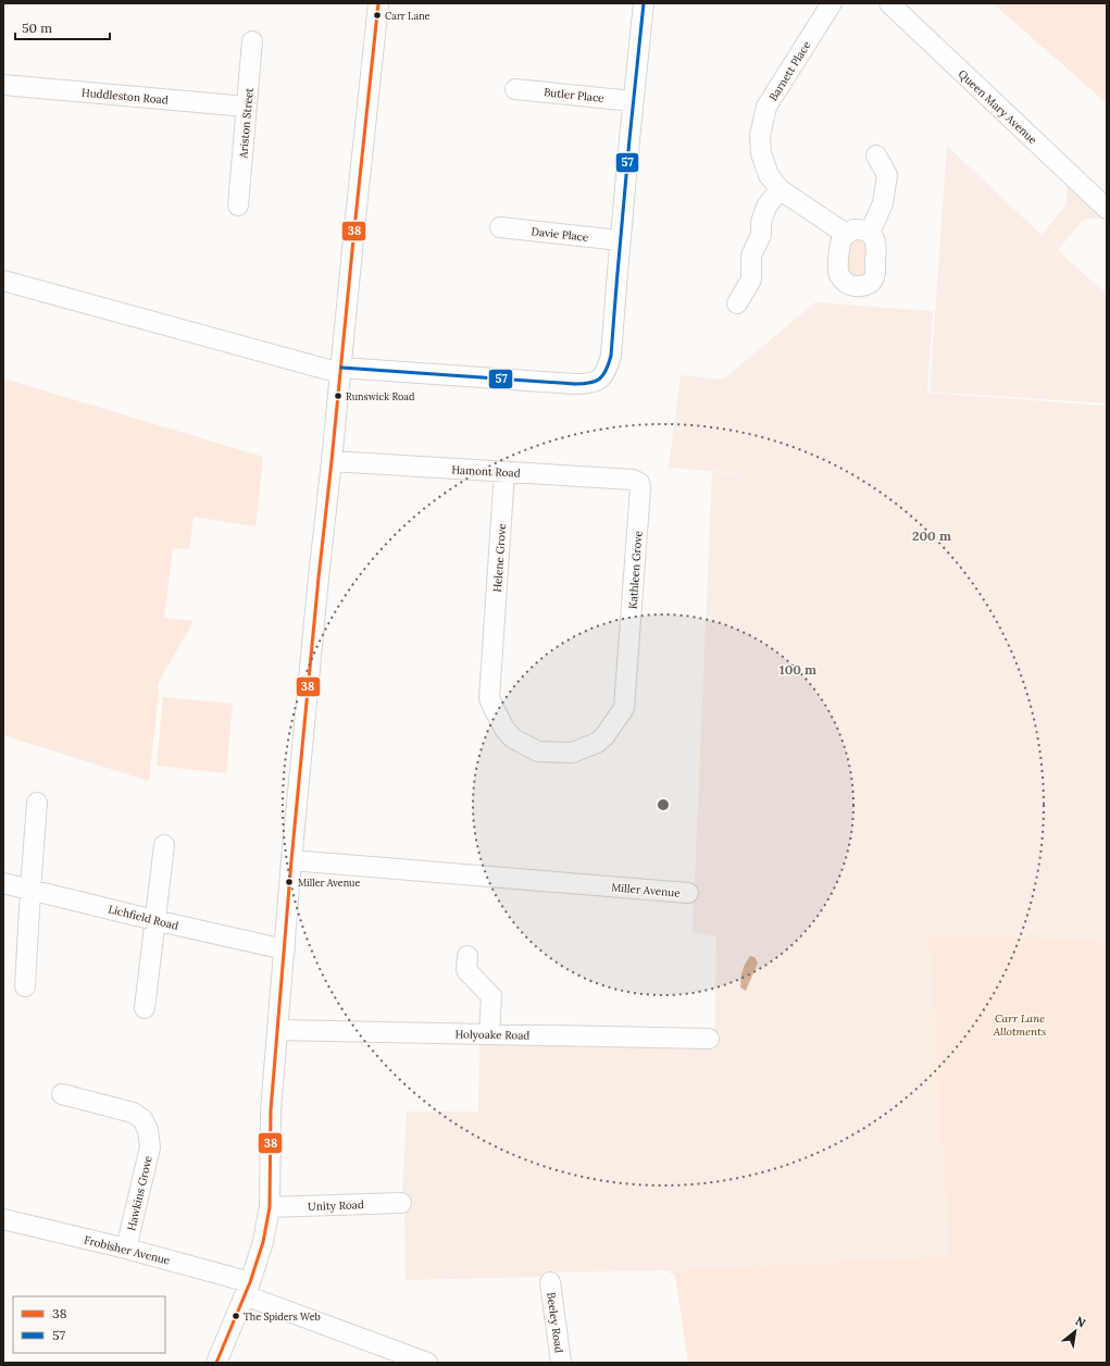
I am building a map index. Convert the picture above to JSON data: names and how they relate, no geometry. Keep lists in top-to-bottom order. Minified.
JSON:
{"streets":{"street":["Barnett Place","Butler Place","Huddleston Road","Queen Mary Avenue","Ariston Street","Davie Place","Hamont Road","Helene Grove","Kathleen Grove","Miller Avenue","Lichfield Road","Holyoake Road","Hawkins Grove","Unity Road","Frobisher Avenue","Beeley Road"]},"crossings":[["Huddleston Road","Ariston Street"],["Hamont Road","Helene Grove"],["Hamont Road","Kathleen Grove"],["Helene Grove","Kathleen Grove"],["Hawkins Grove","Frobisher Avenue"]],"parks":["Carr Lane Allotments"],"places":["Carr Lane","Runswick Road","Miller Avenue","The Spiders Web"],"lines":["transit line 38","transit line 57"],"legend":["38","57"],"scale_bar":"50 m","north":"top right","rings":["200 m","100 m"]}
